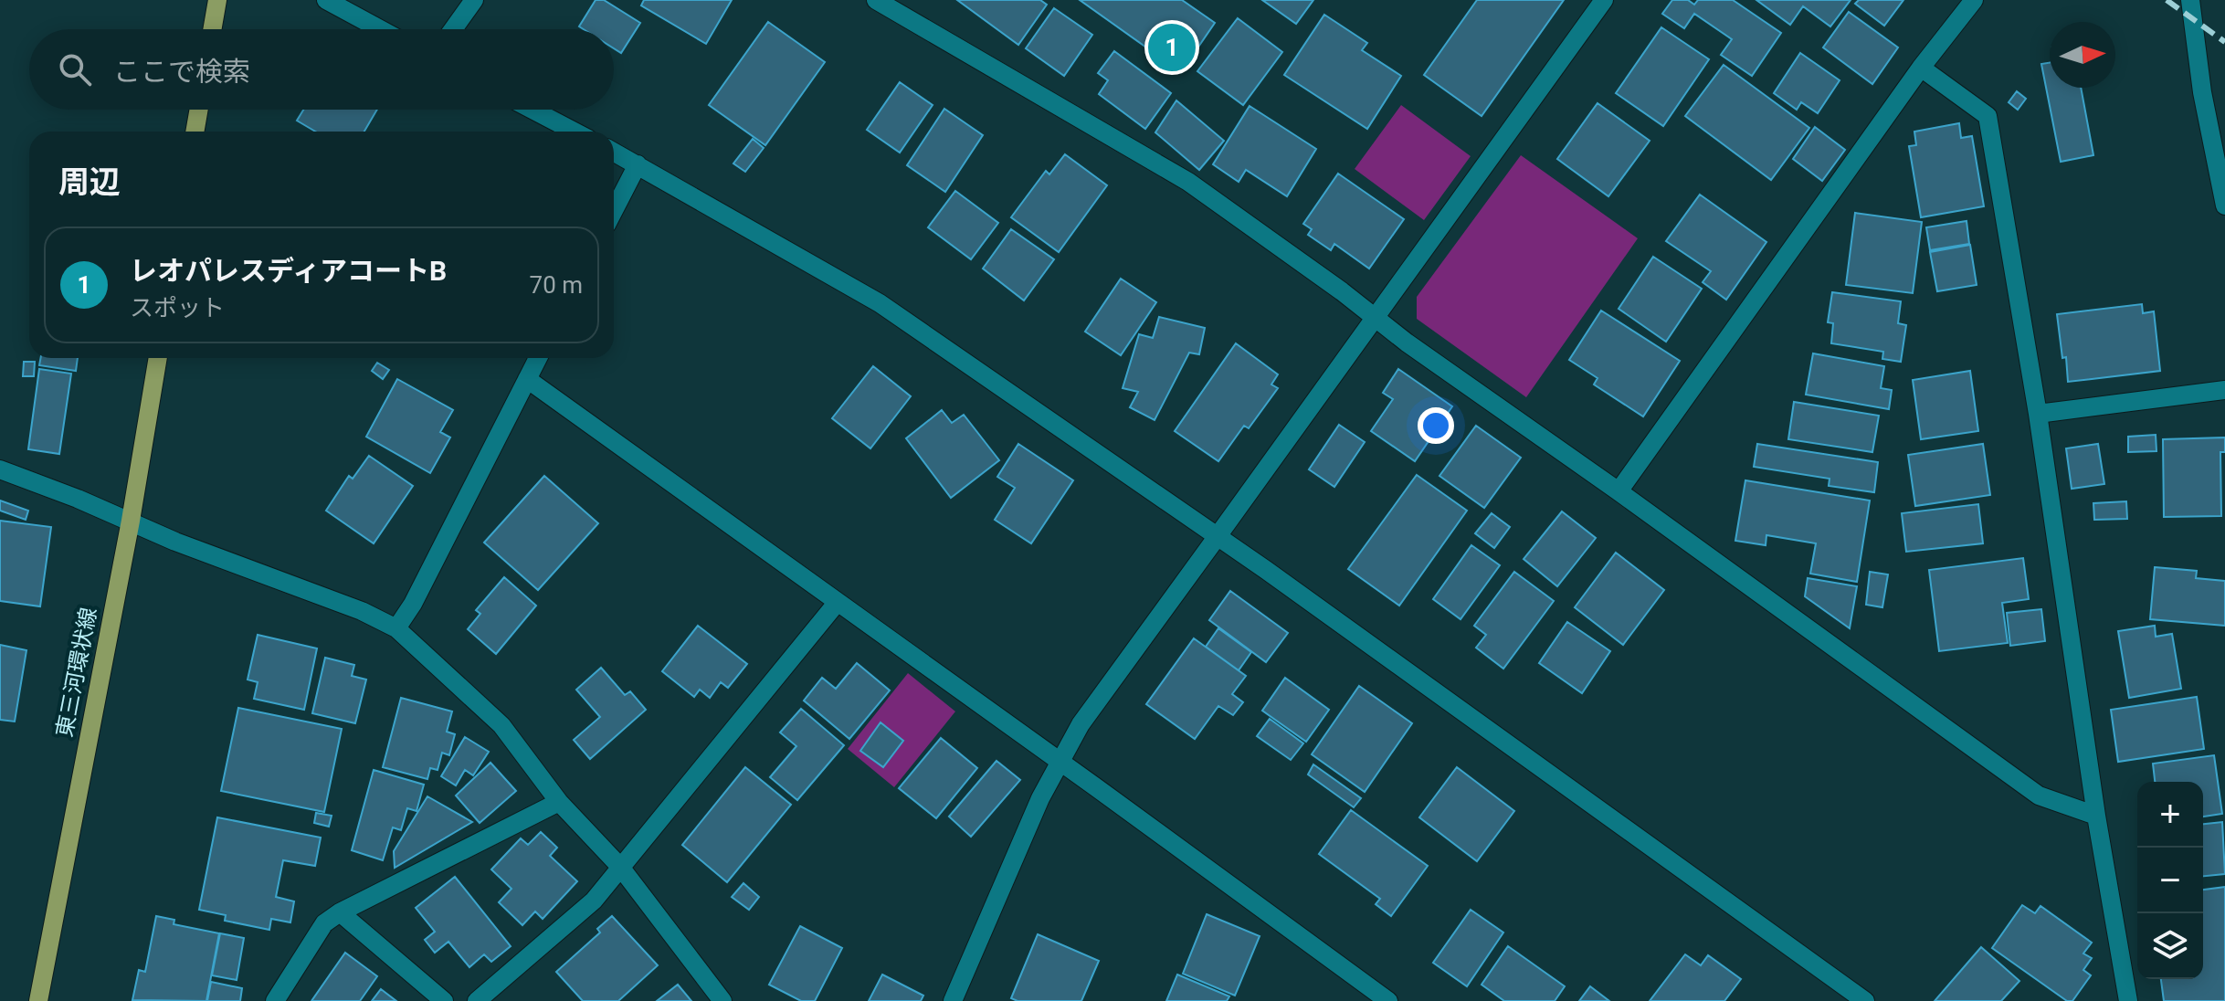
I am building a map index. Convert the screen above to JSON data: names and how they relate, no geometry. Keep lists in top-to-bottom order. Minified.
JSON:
{"streets":{"main road":["東三河環状線"]},"north":"right","page":{"pins":"1","search":"ここで検索","heading":"周辺","list":[{"mark":"1","name":"レオパレスディアコートB","note":"スポット","value":"70 m"}],"map_buttons":["+","−"]}}
